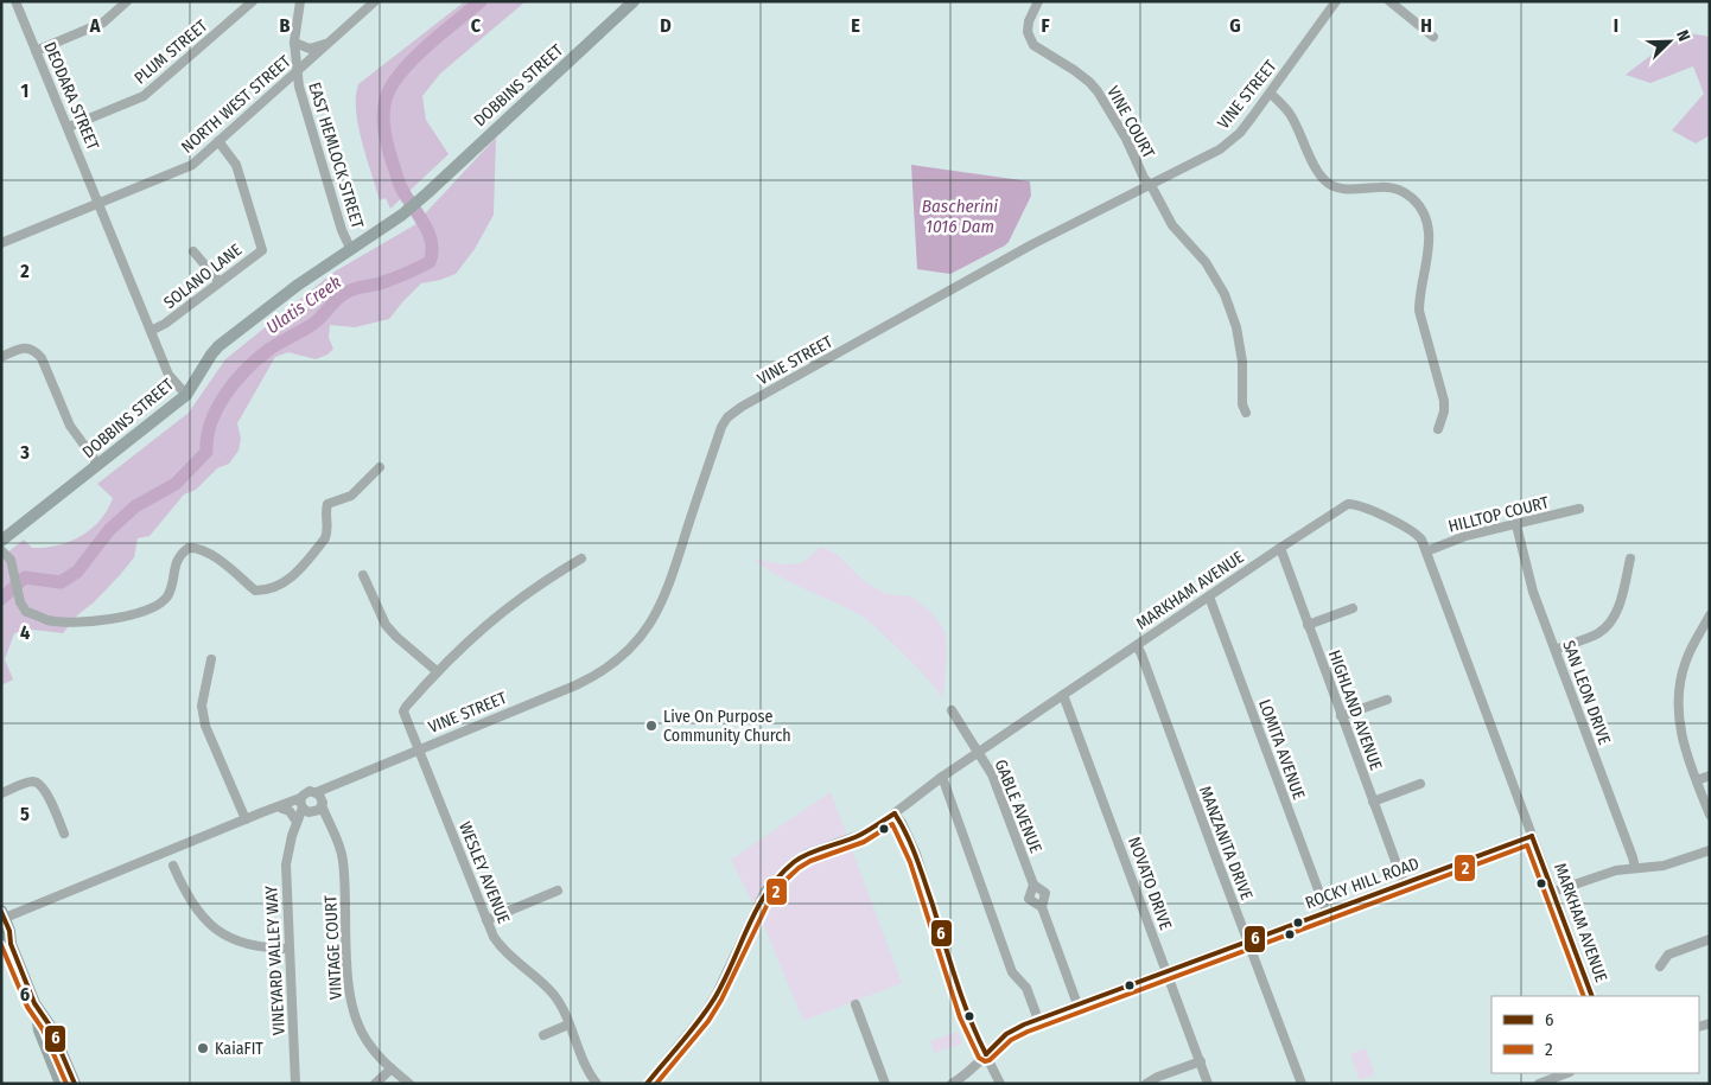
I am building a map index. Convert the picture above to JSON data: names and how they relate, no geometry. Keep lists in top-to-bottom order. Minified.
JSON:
{"streets":{"main road":["DOBBINS STREET"],"street":["PLUM STREET","VINE STREET","DEODARA STREET","NORTH WEST STREET","VINE COURT","EAST HEMLOCK STREET","SOLANO LANE","HILLTOP COURT","MARKHAM AVENUE","SAN LEON DRIVE","HIGHLAND AVENUE","LOMITA AVENUE","GABLE AVENUE","MANZANITA DRIVE","WESLEY AVENUE","NOVATO DRIVE","ROCKY HILL ROAD","VINTAGE COURT","VINEYARD VALLEY WAY"]},"crossings":[["PLUM STREET","DEODARA STREET"],["DOBBINS STREET","DEODARA STREET"],["DOBBINS STREET","EAST HEMLOCK STREET"],["VINE STREET","VINE COURT"],["VINE STREET","WESLEY AVENUE"],["VINE STREET","VINTAGE COURT"],["VINE STREET","VINEYARD VALLEY WAY"],["DEODARA STREET","NORTH WEST STREET"],["DEODARA STREET","SOLANO LANE"],["NORTH WEST STREET","EAST HEMLOCK STREET"],["NORTH WEST STREET","SOLANO LANE"],["HILLTOP COURT","MARKHAM AVENUE"],["HILLTOP COURT","SAN LEON DRIVE"],["MARKHAM AVENUE","HIGHLAND AVENUE"],["MARKHAM AVENUE","LOMITA AVENUE"],["MARKHAM AVENUE","GABLE AVENUE"],["MARKHAM AVENUE","MANZANITA DRIVE"],["MARKHAM AVENUE","NOVATO DRIVE"],["MARKHAM AVENUE","ROCKY HILL ROAD"],["HIGHLAND AVENUE","ROCKY HILL ROAD"],["LOMITA AVENUE","ROCKY HILL ROAD"],["GABLE AVENUE","ROCKY HILL ROAD"],["MANZANITA DRIVE","ROCKY HILL ROAD"],["NOVATO DRIVE","ROCKY HILL ROAD"],["VINTAGE COURT","VINEYARD VALLEY WAY"]],"water":["Bascherini 1016 Dam","Ulatis Creek"],"places":["Live On Purpose Community Church","KaiaFIT"],"lines":["transit line 6","transit line 2"],"legend":["6","2"],"north":"top right","grid":{"columns":["A","B","C","D","E","F","G","H","I"],"rows":["1","2","3","4","5","6"]}}
